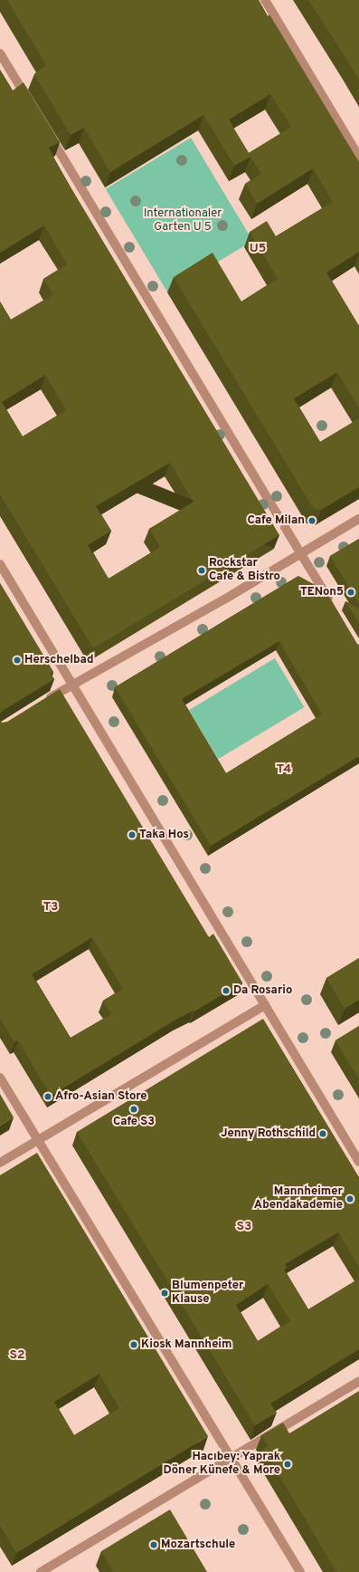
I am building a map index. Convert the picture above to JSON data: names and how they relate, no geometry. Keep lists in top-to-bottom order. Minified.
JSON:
{"districts":["U5","T4","T3","S3","S2"],"parks":["Internationaler Garten U 5"],"places":["Cafe Milan","Rockstar Cafe & Bistro","TENon5","Herschelbad","Taka Hos","Da Rosario","Afro-Asian Store","Cafe S3","Jenny Rothschild","Mannheimer Abendakademie","Blumenpeter Klause","Kiosk Mannheim","Hacıbey: Yaprak Döner Künefe & More","Mozartschule"]}
